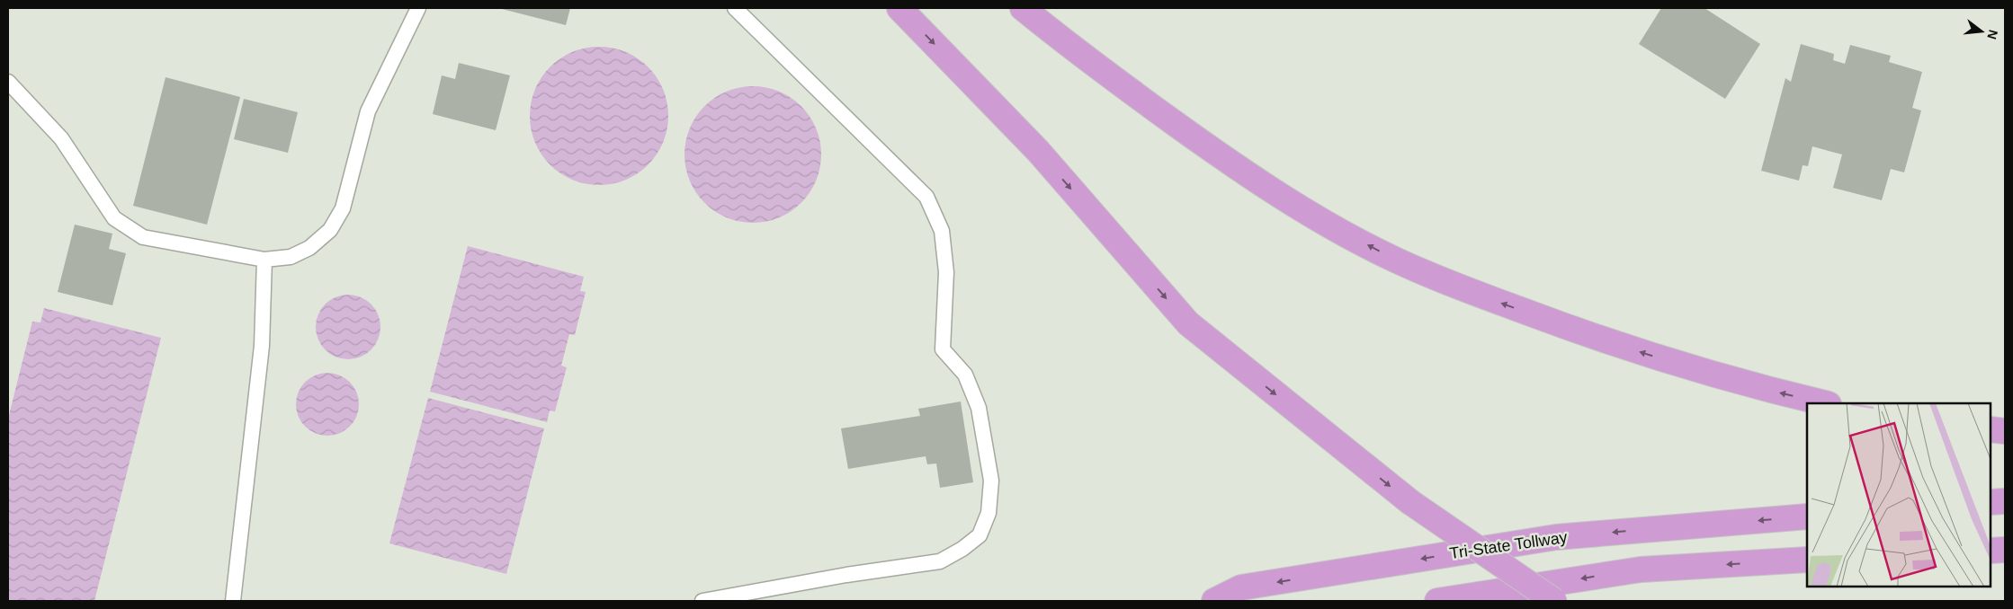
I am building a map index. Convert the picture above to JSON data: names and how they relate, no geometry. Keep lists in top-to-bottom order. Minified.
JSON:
{"streets":{"highway":["Tri-State Tollway"]},"north":"right"}
